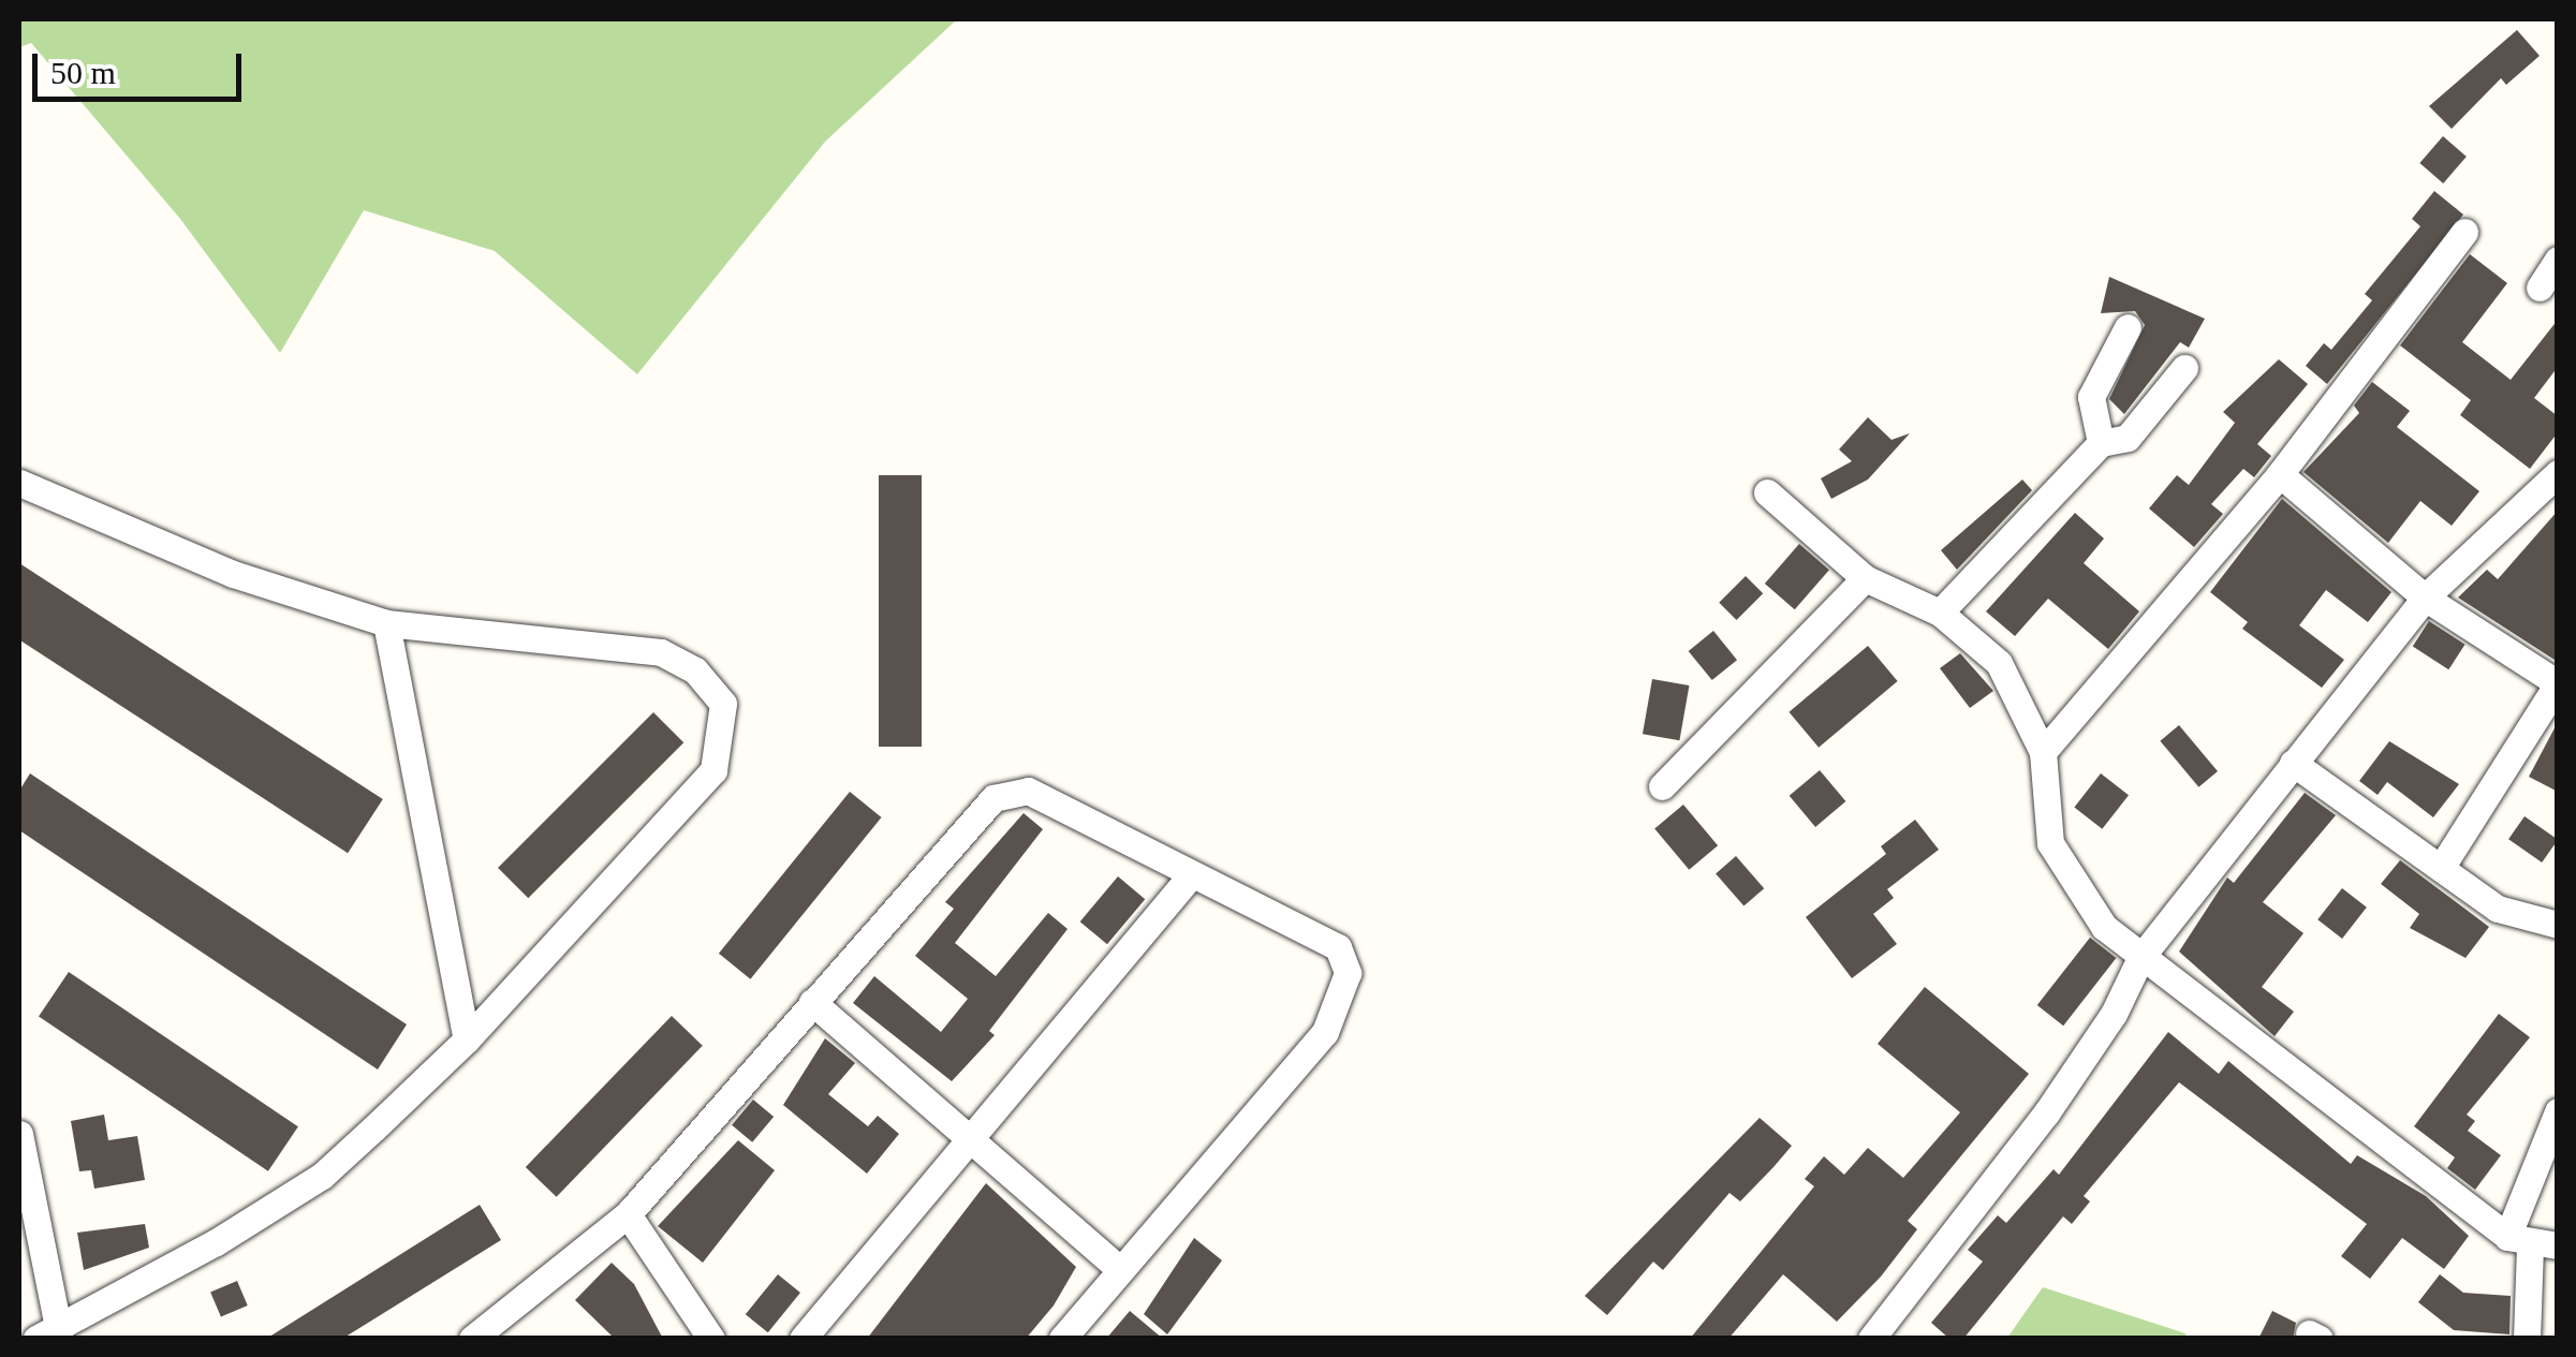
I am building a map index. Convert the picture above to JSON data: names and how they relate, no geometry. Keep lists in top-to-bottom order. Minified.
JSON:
{"scale_bar":"50 m"}
